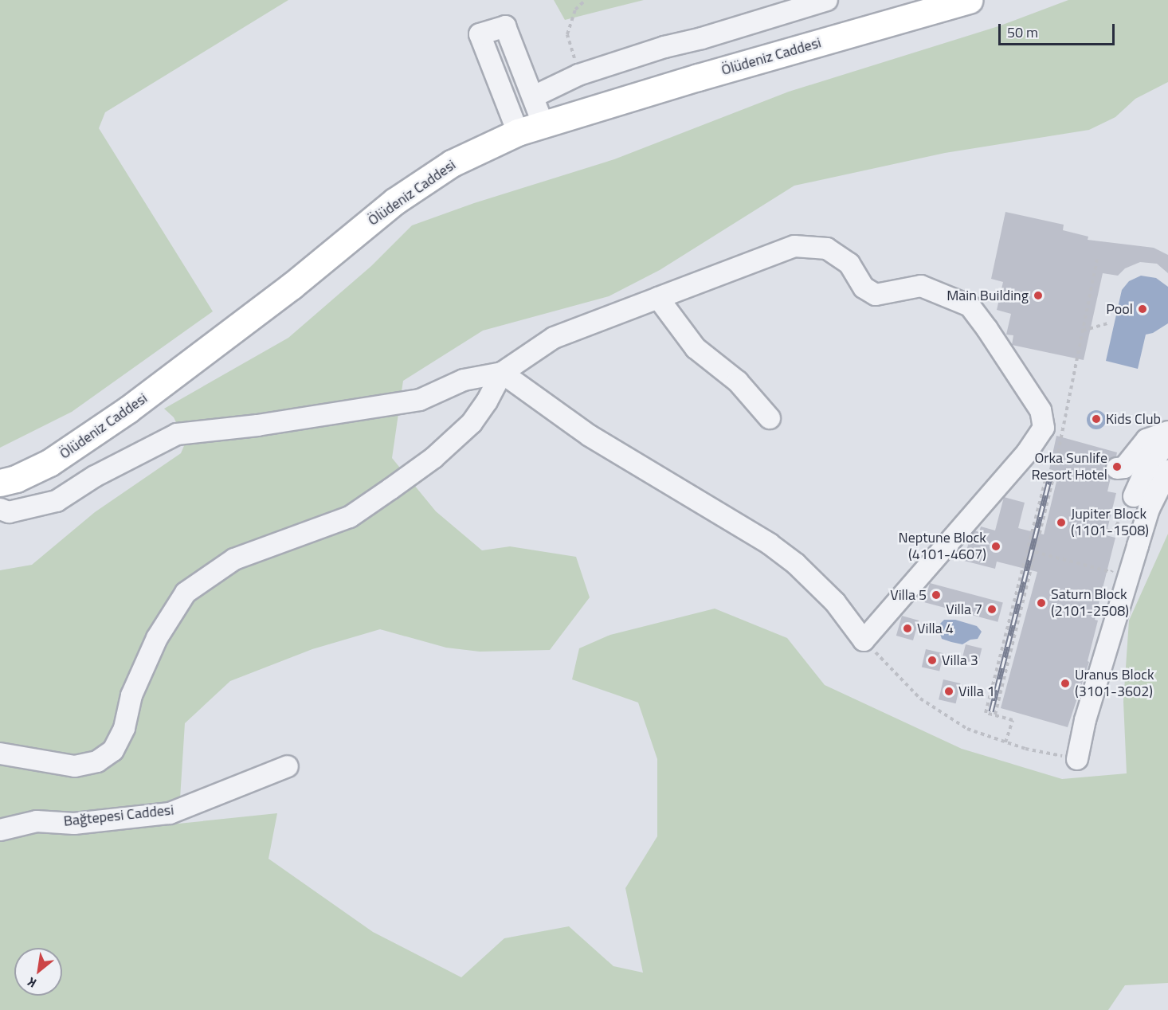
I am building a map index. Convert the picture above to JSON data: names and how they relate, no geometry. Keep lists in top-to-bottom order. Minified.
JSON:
{"streets":{"main road":["Ölüdeniz Caddesi"],"street":["Bağtepesi Caddesi"]},"places":["Main Building","Pool","Kids Club","Orka Sunlife Resort Hotel","Jupiter Block (1101-1508)","Neptune Block (4101-4607)","Villa 5","Saturn Block (2101-2508)","Villa 7","Villa 4","Villa 3","Uranus Block (3101-3602)","Villa 1"],"scale_bar":"50 m","north":"bottom left"}
